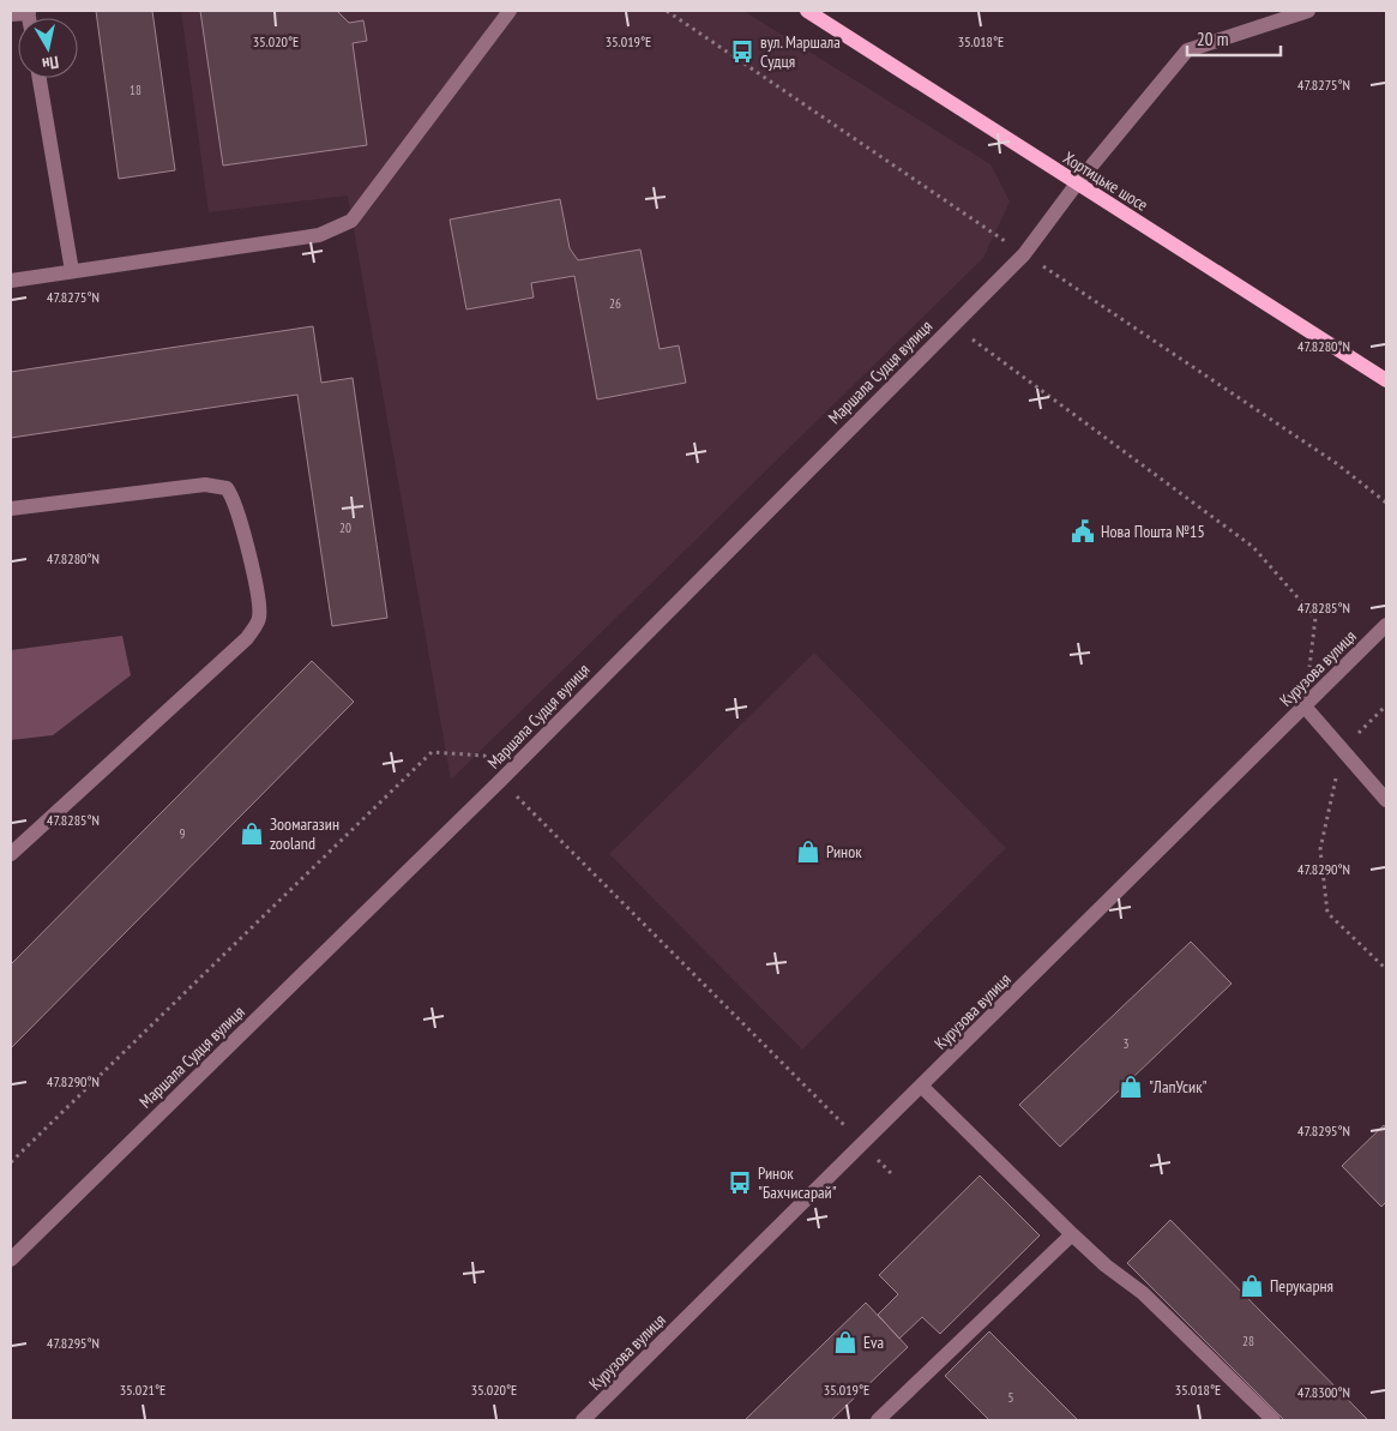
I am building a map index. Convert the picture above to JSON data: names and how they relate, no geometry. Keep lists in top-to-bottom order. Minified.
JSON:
{"streets":{"main road":["Хортицьке шосе"],"street":["Маршала Судця вулиця","Курузова вулиця"]},"crossings":[["Хортицьке шосе","Маршала Судця вулиця"]],"places":{"bus stop":["вул. Маршала Судця","Ринок \"Бахчисарай\""],"public building":["Нова Пошта №15"],"shop":["Зоомагазин zooland","Ринок","\"ЛапУсик\"","Перукарня","Eva"]},"house_numbers":["18","26","20","9","3","28","5"],"scale_bar":"20 m","north":"bottom","coordinates":["35.020°E","35.019°E","35.018°E","47.8275°N","47.8280°N","47.8285°N","47.8290°N","47.8295°N","35.021°E","47.8300°N"]}
